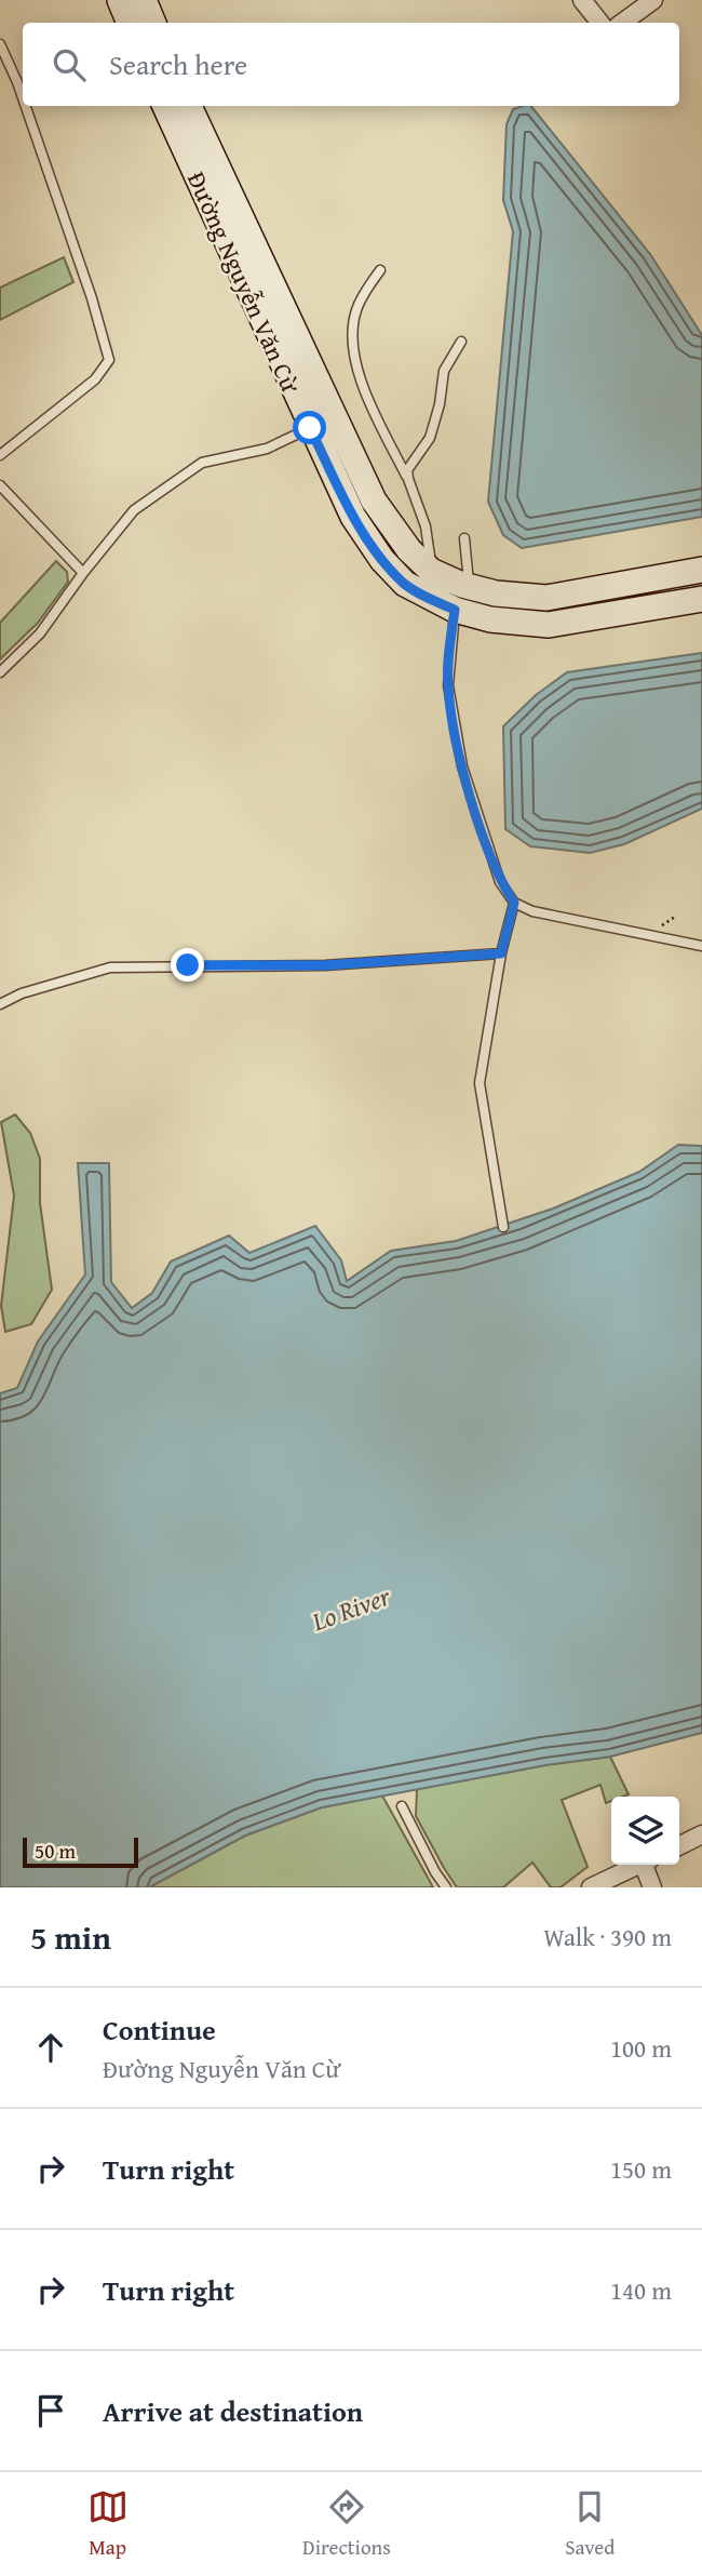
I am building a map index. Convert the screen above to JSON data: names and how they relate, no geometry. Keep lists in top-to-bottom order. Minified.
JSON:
{"streets":{"main road":["Đường Nguyễn Văn Cừ"]},"water":["Lo River"],"scale_bar":"50 m","page":{"search":"Search here","scale":"50 m","heading":["5 min","Walk · 390 m"],"list":[["Continue","Đường Nguyễn Văn Cừ","100 m"],["Turn right","150 m"],["Turn right","140 m"],"Arrive at destination"],"nav":["Map","Directions","Saved"]}}
